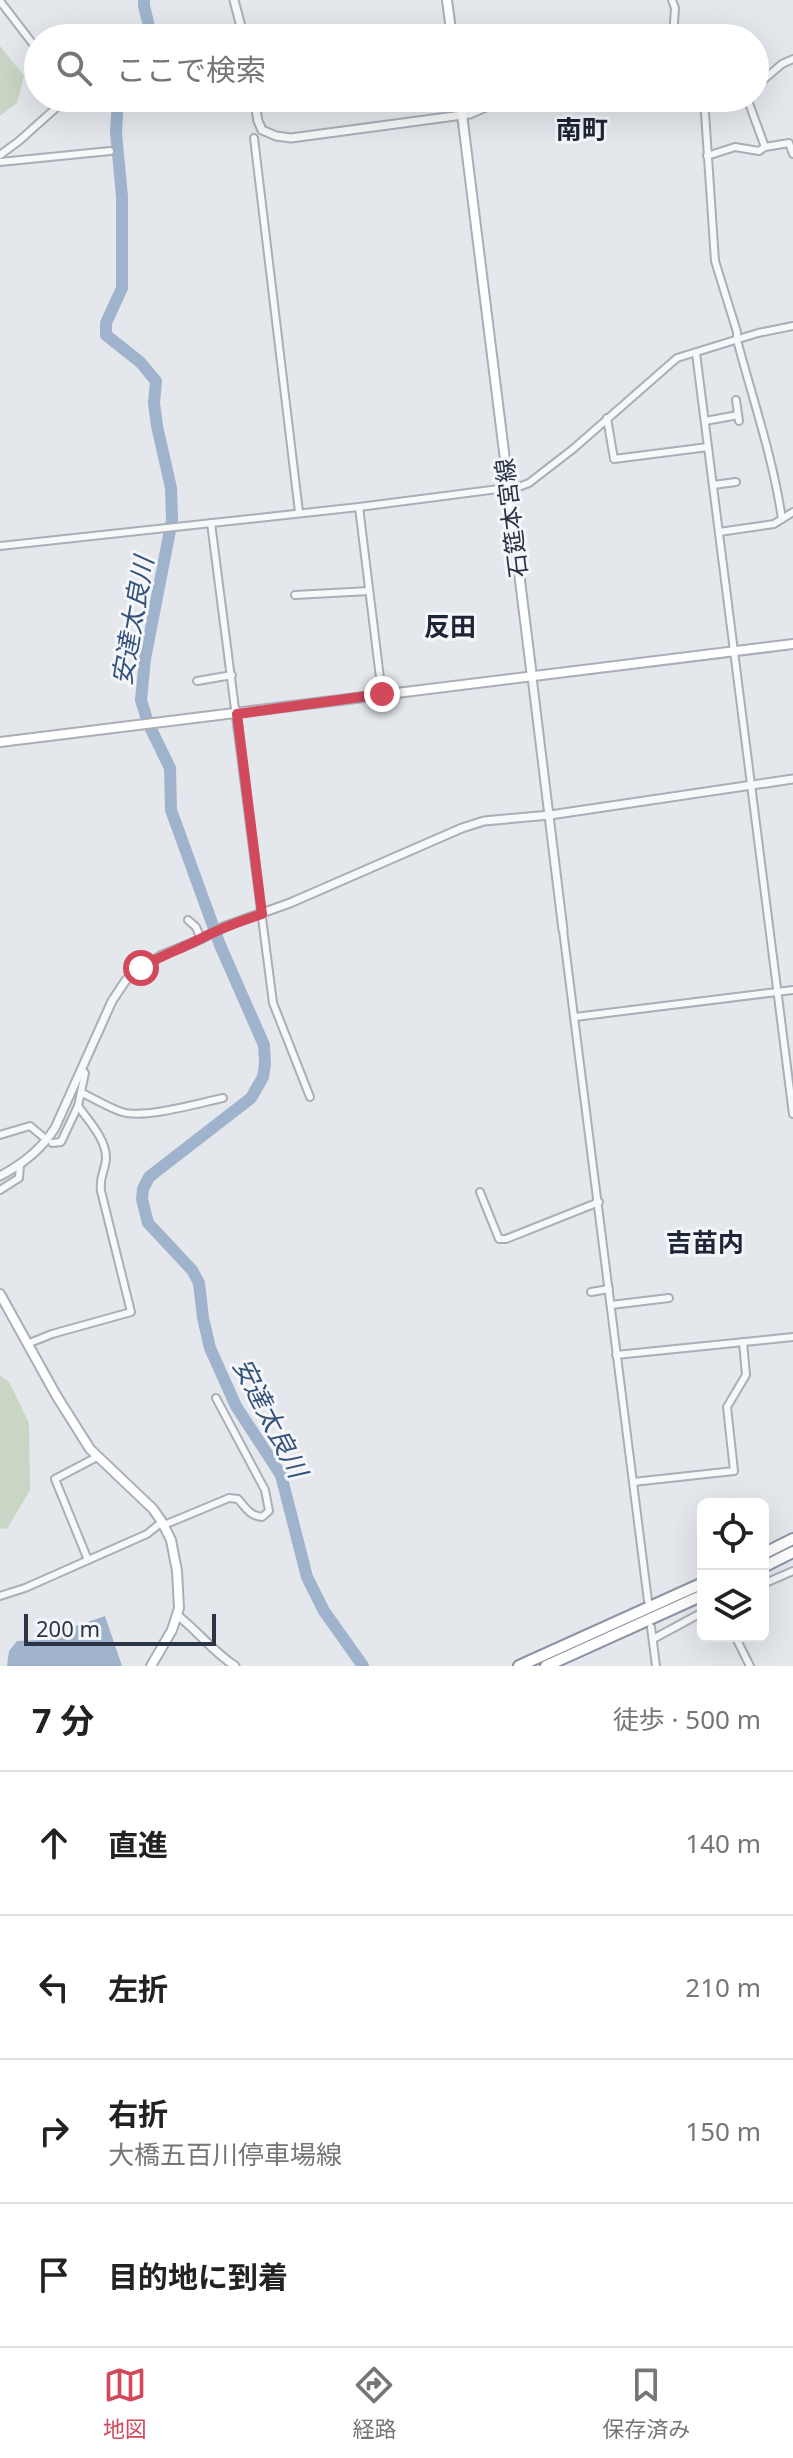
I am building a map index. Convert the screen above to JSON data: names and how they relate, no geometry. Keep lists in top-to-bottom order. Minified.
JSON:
{"streets":{"main road":["石筵本宮線"]},"districts":["南町","反田","吉苗内"],"water":["安達太良川"],"scale_bar":"200 m","page":{"search":"ここで検索","scale":"200 m","heading":["7 分","徒歩 · 500 m"],"list":[["直進","140 m"],["左折","210 m"],["右折","大橋五百川停車場線","150 m"],"目的地に到着"],"nav":["地図","経路","保存済み"]}}
